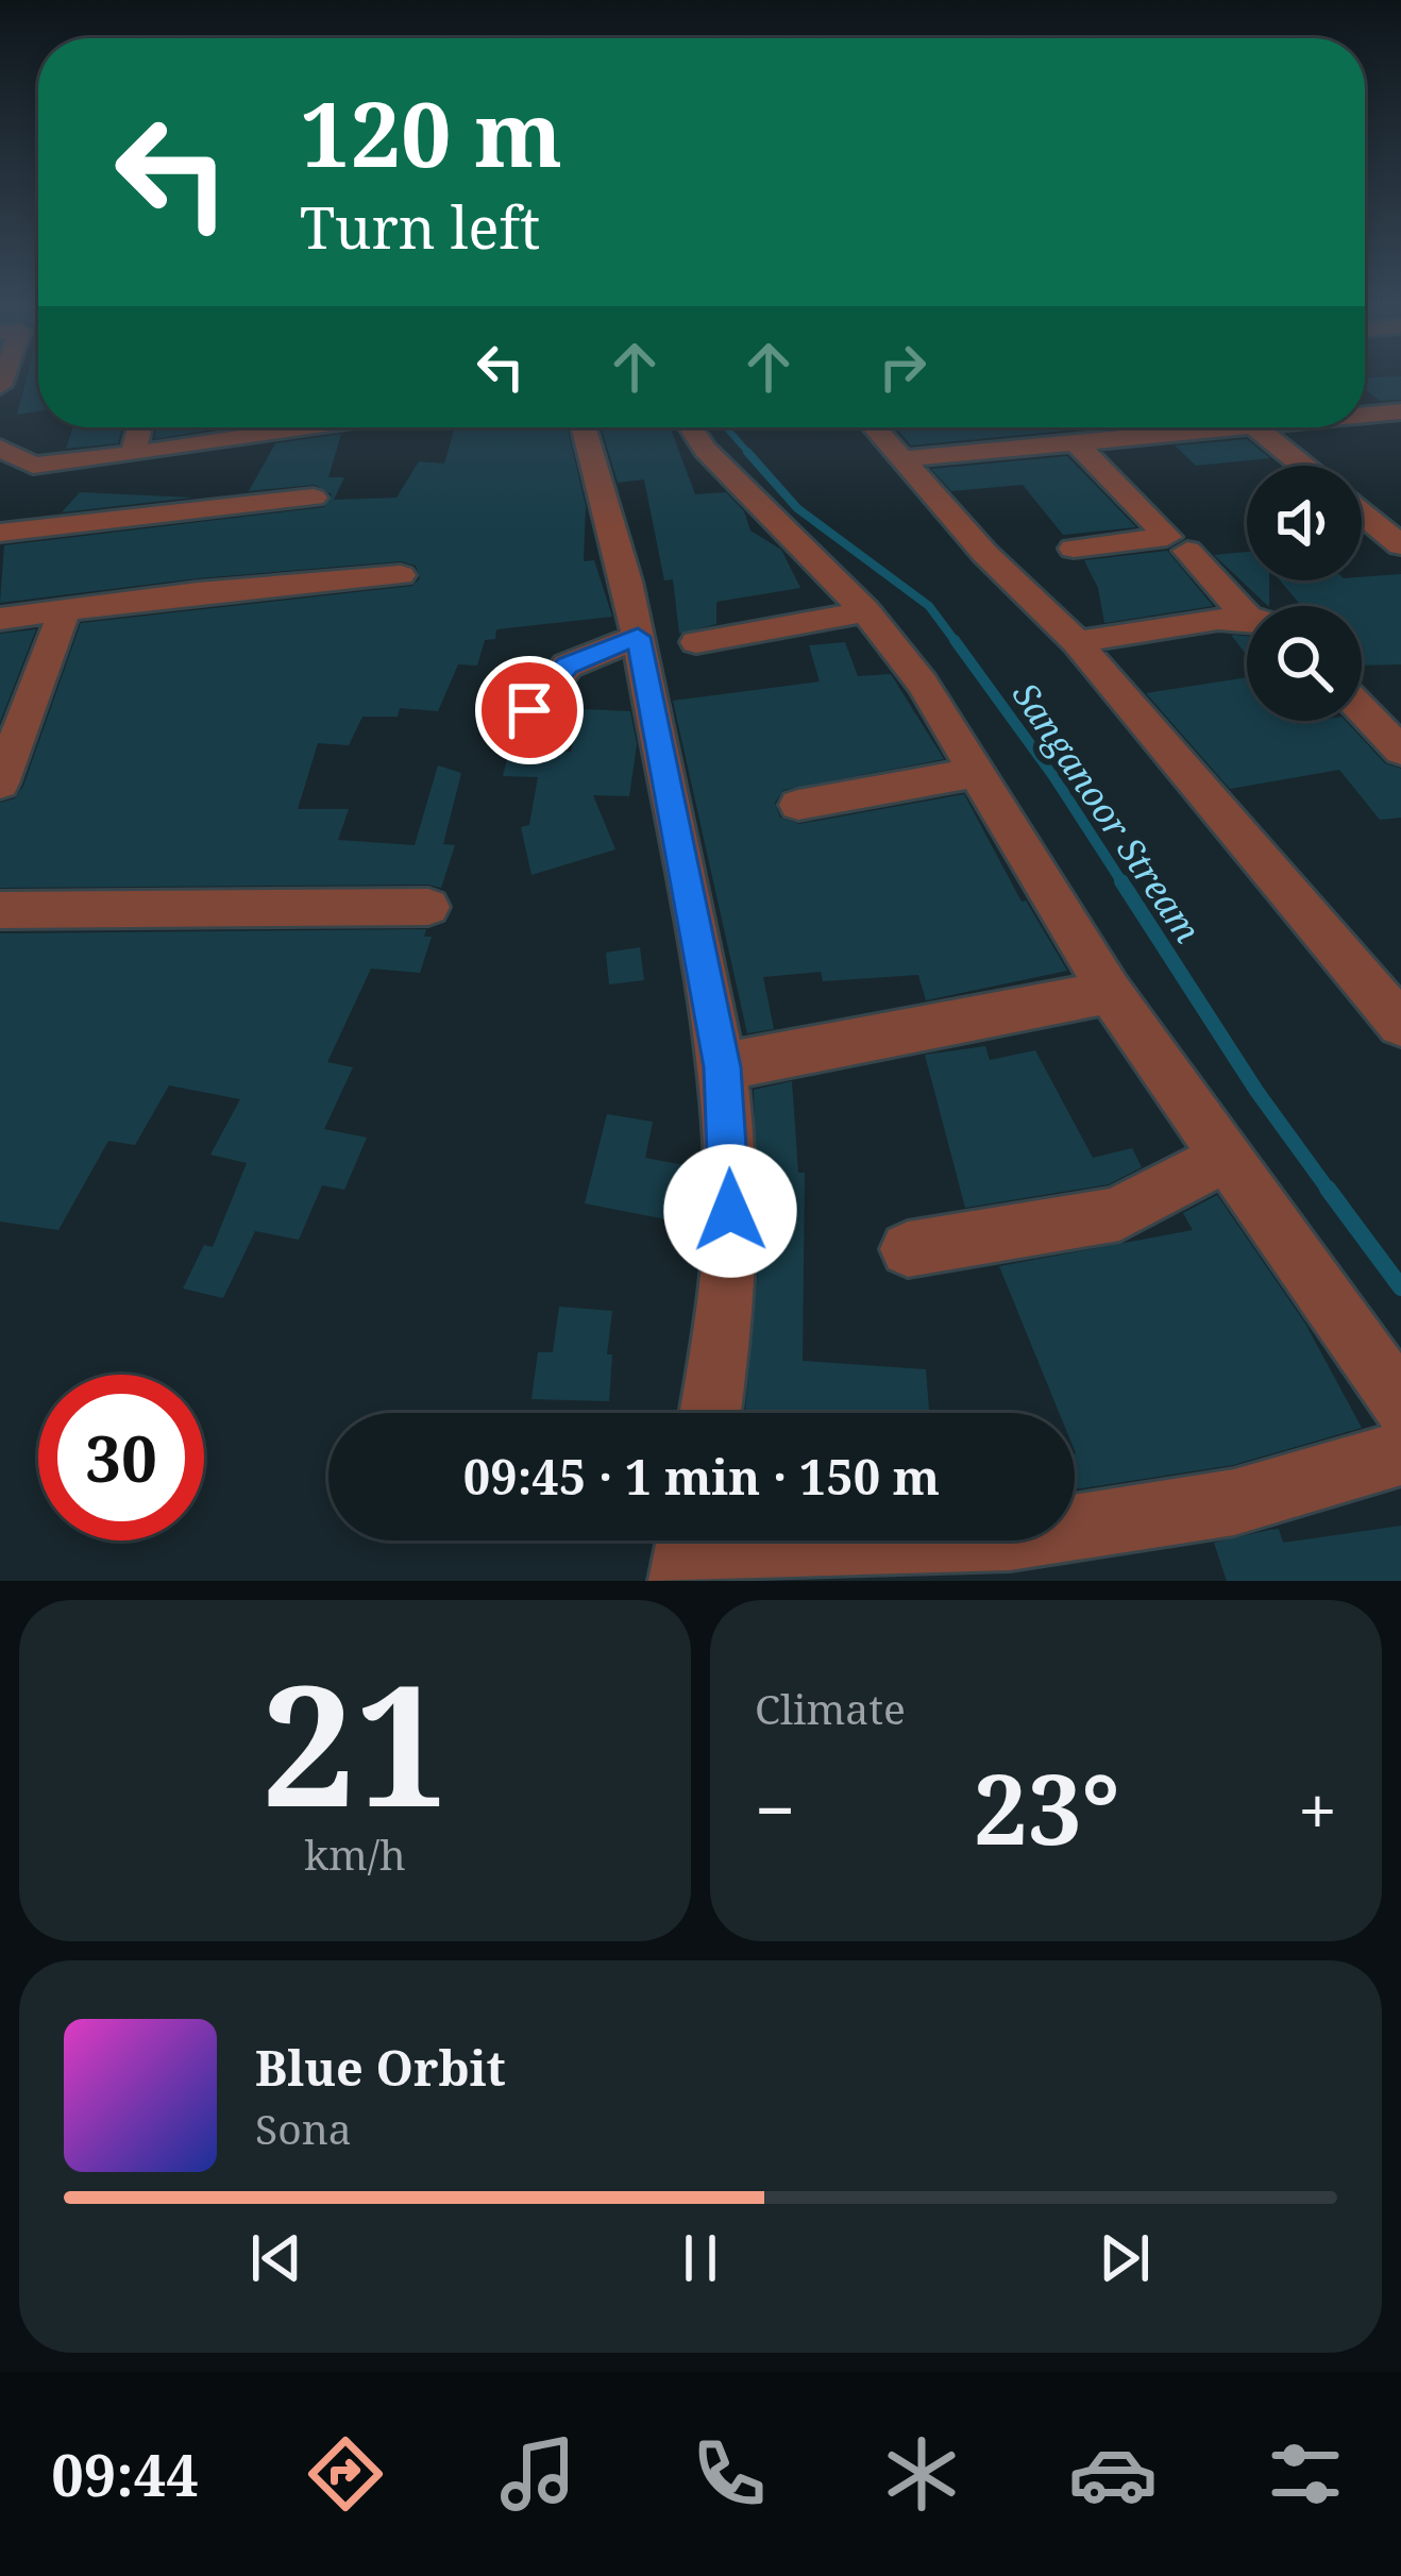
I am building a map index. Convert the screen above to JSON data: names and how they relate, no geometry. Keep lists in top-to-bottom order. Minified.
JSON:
{"water":["Sanganoor Stream"],"page":{"turn":["120 m","Turn left"],"limit":"30","trip":"09:45 · 1 min · 150 m","tile":[["21","km/h"],"Climate"],"heat":["−","23°","+"],"song":["Blue Orbit","Sona"],"tabs":"09:44"}}
